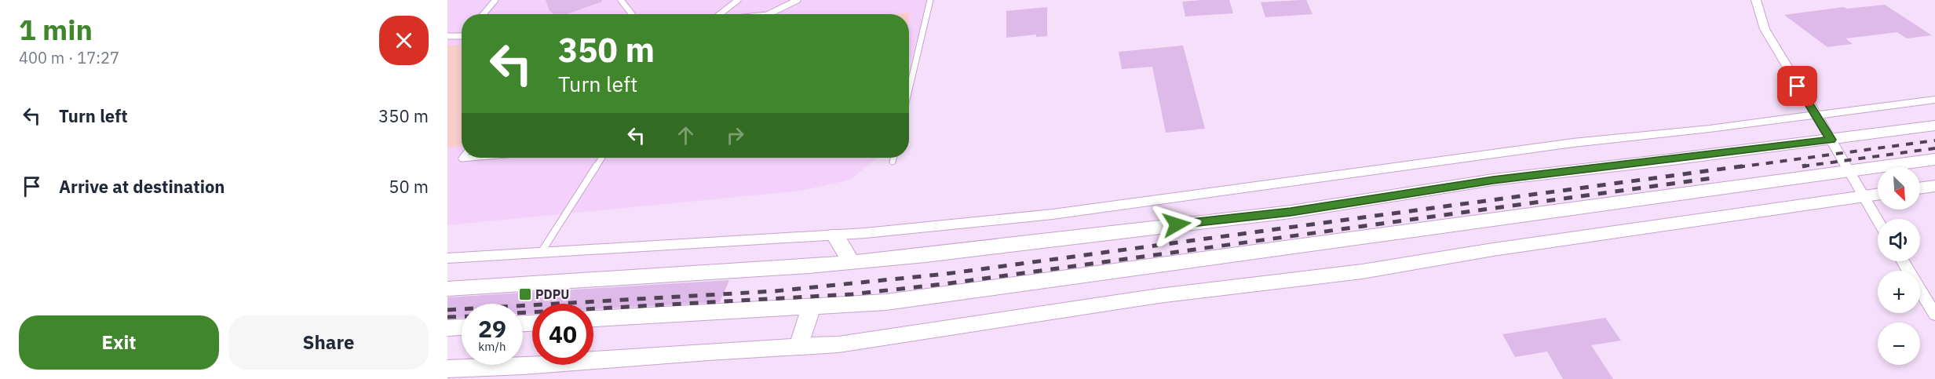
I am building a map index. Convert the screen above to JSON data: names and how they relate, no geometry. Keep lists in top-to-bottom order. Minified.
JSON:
{"places":{"transit":["PDPU"]},"north":"bottom right","page":{"heading":["1 min","400 m · 17:27"],"turn":["350 m","Turn left"],"list":[{"name":"Turn left","value":"350 m"},{"name":"Arrive at destination","value":"50 m"}],"map_buttons":["+","−"],"speed":"29 km/h","limit":"40","buttons":["Exit","Share"]}}
